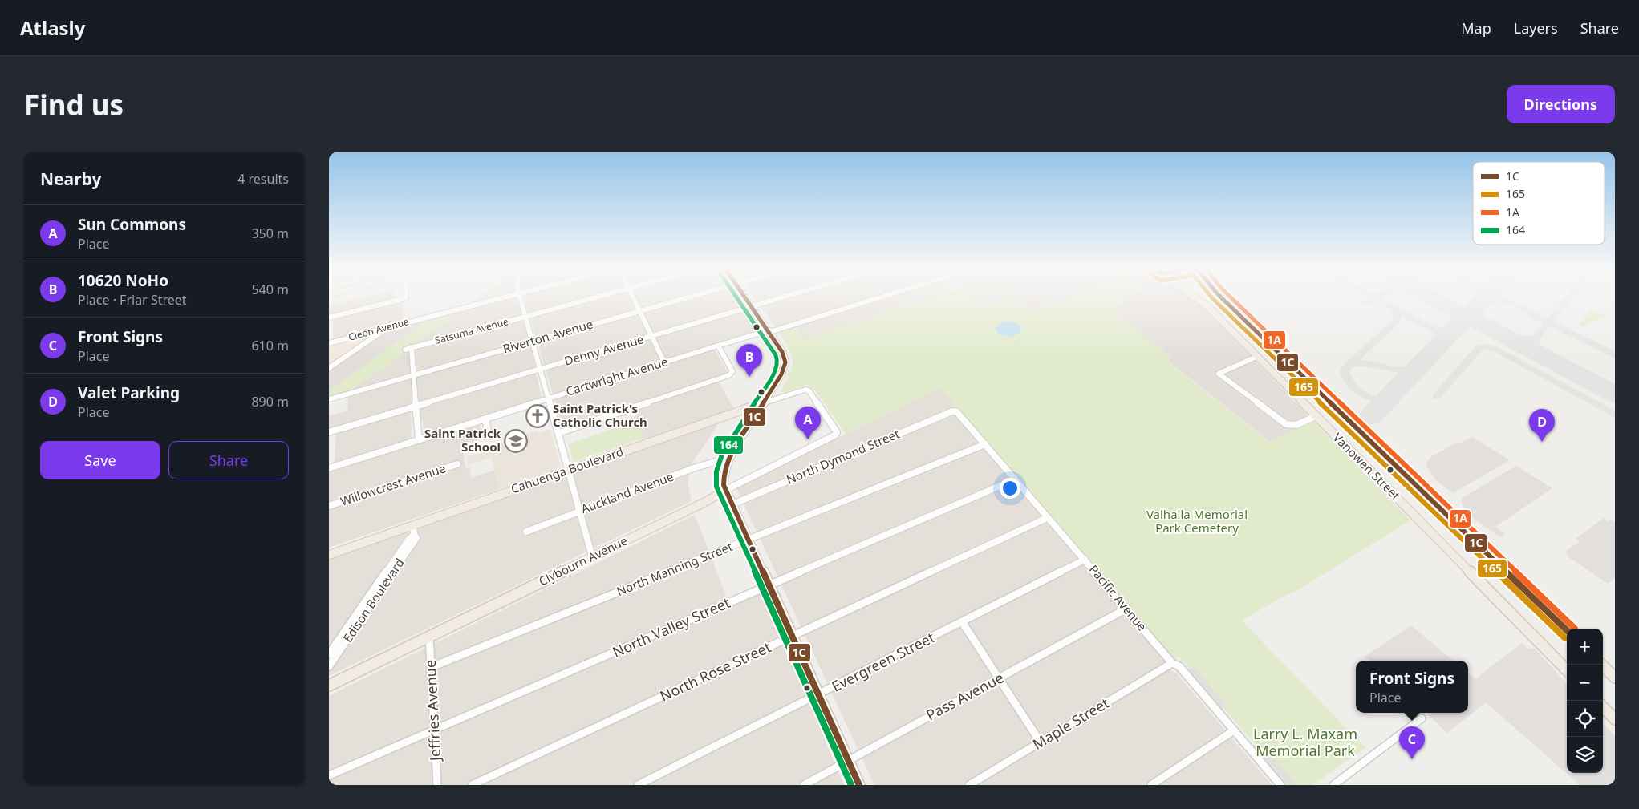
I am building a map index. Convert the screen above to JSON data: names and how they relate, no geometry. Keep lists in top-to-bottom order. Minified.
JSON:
{"streets":{"main road":["Vanowen Street","Cahuenga Boulevard","Clybourn Avenue"],"street":["Cleon Avenue","Satsuma Avenue","Riverton Avenue","Denny Avenue","Cartwright Avenue","North Dymond Street","Willowcrest Avenue","Auckland Avenue","North Manning Street","Pacific Avenue","Edison Boulevard","North Valley Street","Evergreen Street","North Rose Street","Pass Avenue","Jeffries Avenue","Maple Street"]},"crossings":[["North Dymond Street","Pacific Avenue"],["Cahuenga Boulevard","Clybourn Avenue"],["Cahuenga Boulevard","Edison Boulevard"],["Clybourn Avenue","Jeffries Avenue"],["North Manning Street","Pacific Avenue"],["North Manning Street","Jeffries Avenue"],["Pacific Avenue","North Valley Street"],["Pacific Avenue","Evergreen Street"],["Pacific Avenue","North Rose Street"],["Pacific Avenue","Pass Avenue"],["Pacific Avenue","Maple Street"],["North Valley Street","Jeffries Avenue"]],"parks":["Valhalla Memorial Park Cemetery","Larry L. Maxam Memorial Park"],"places":{"church":["Saint Patrick's Catholic Church"],"school or university":["Saint Patrick School"]},"lines":["transit line 1C","transit line 165","transit line 1A","transit line 164"],"legend":["1C","165","1A","164"],"page":{"header":"Atlasly","nav":["Map","Layers","Share"],"buttons":["Directions",["Save","Share"]],"title":"Find us","heading":["Nearby","4 results"],"list":[{"mark":"A","name":"Sun Commons","note":"Place","value":"350 m"},{"mark":"B","name":"10620 NoHo","note":"Place · Friar Street","value":"540 m"},{"mark":"C","name":"Front Signs","note":"Place","value":"610 m"},{"mark":"D","name":"Valet Parking","note":"Place","value":"890 m"}],"pins":["B","A","D","C"],"map_buttons":["+","−"],"popup":["Front Signs","Place"]}}
